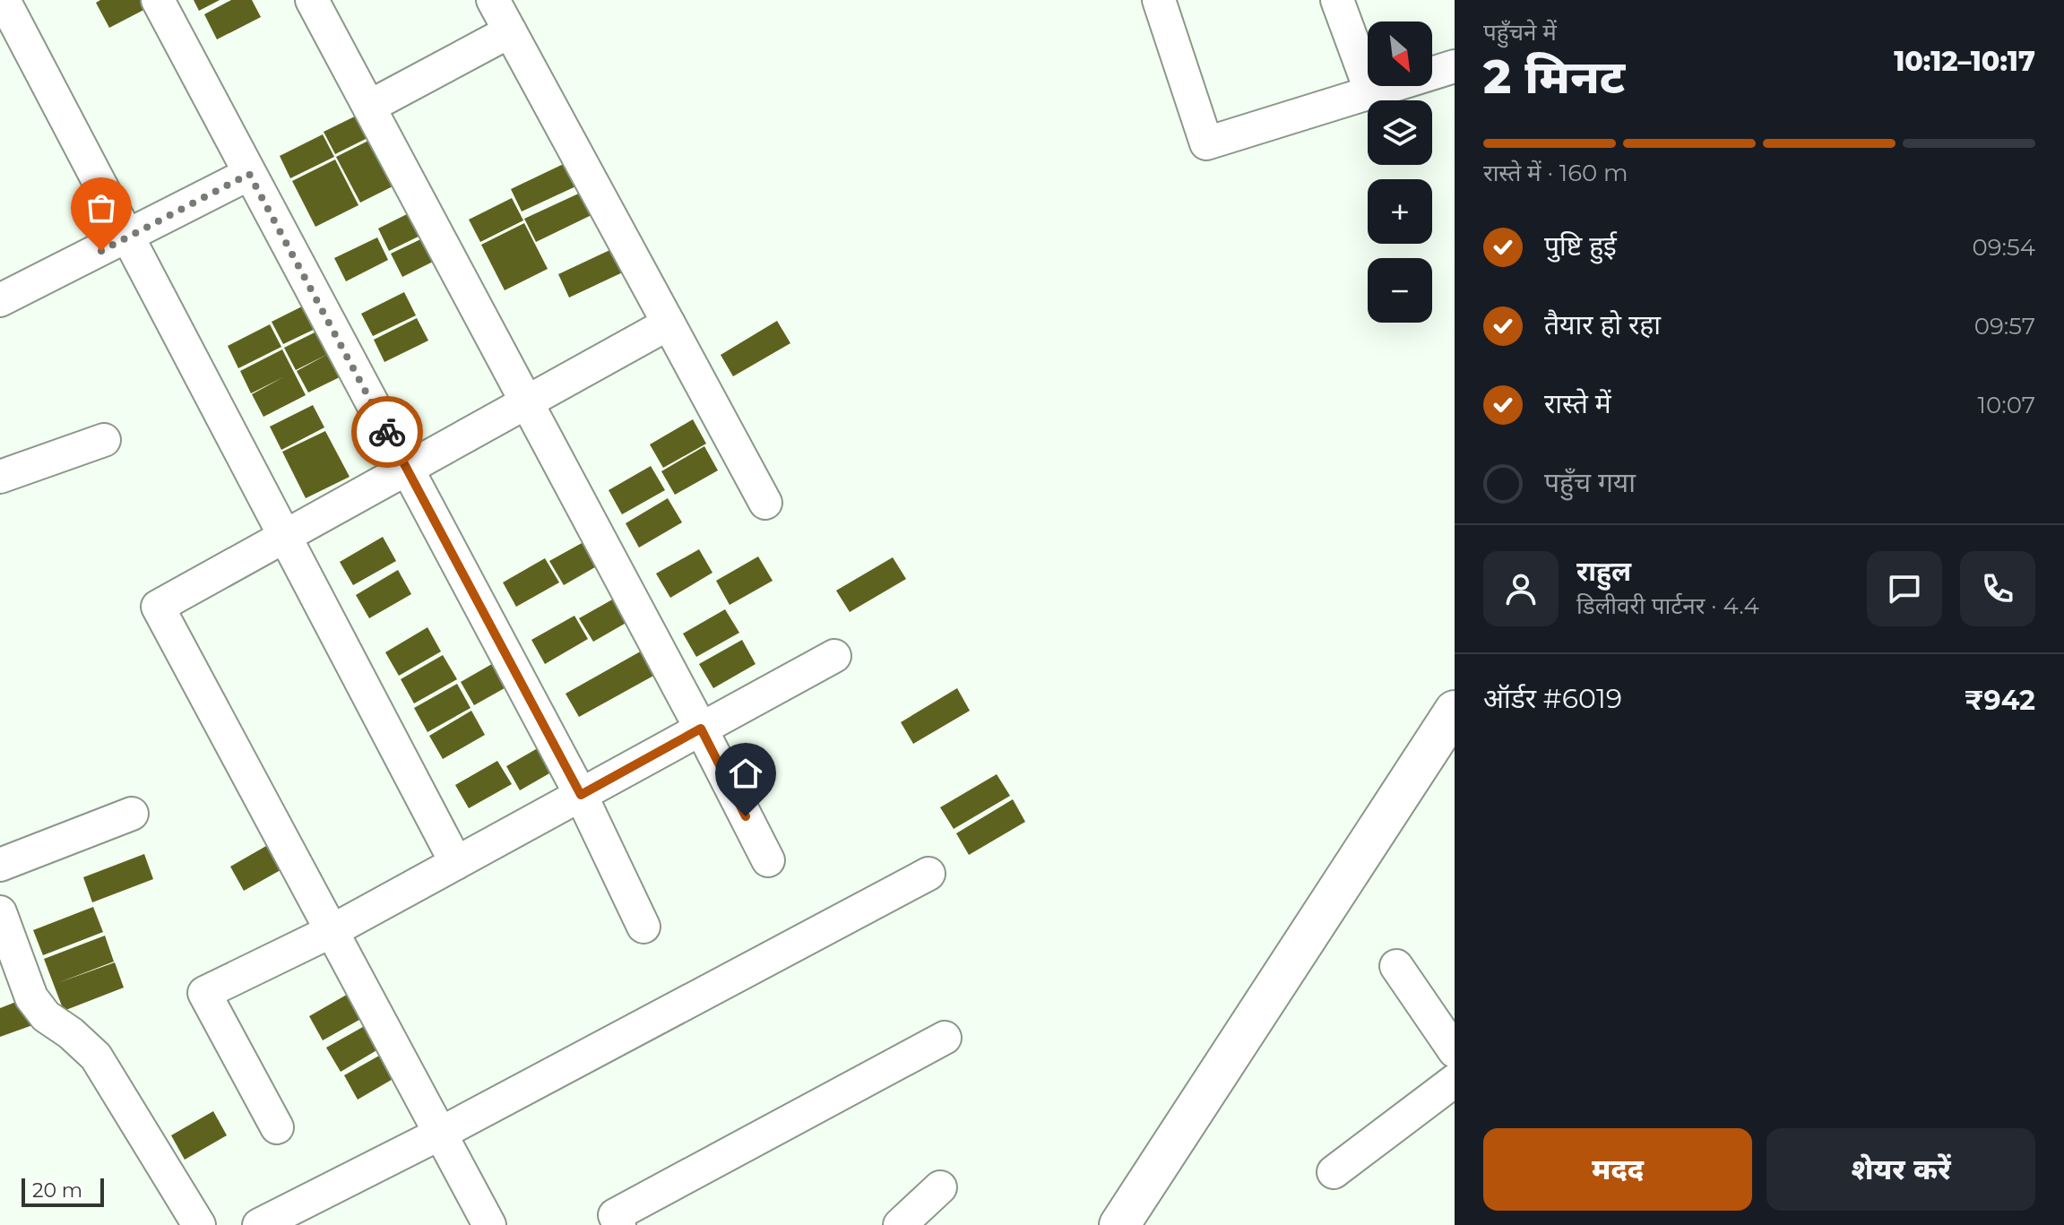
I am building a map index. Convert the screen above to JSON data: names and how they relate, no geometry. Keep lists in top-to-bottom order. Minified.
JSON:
{"scale_bar":"20 m","north":"bottom right","page":{"heading":["2 मिनट","पहुँचने में","10:12–10:17"],"panel":["राहुल","डिलीवरी पार्टनर · 4.4","ऑर्डर #6019","₹942"],"map_buttons":["+","−"],"bar":"रास्ते में · 160 m","list":[["पुष्टि हुई","09:54"],["तैयार हो रहा","09:57"],["रास्ते में","10:07"],"पहुँच गया"],"buttons":["मदद","शेयर करें"],"scale":"20 m"}}
